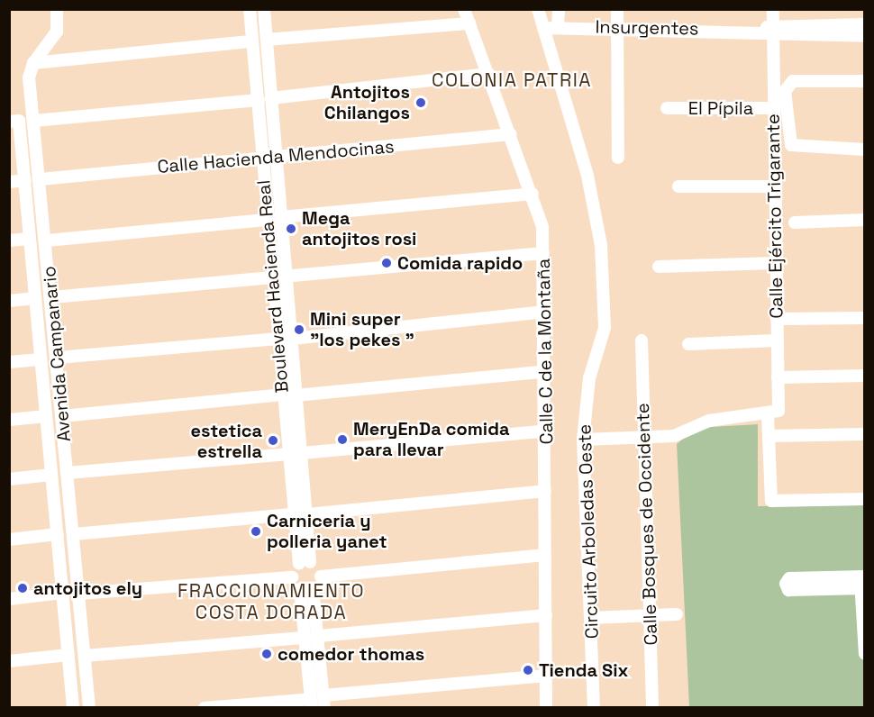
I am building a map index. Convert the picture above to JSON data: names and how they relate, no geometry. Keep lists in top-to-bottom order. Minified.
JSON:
{"streets":{"street":["Insurgentes","El Pípila","Calle Hacienda Mendocinas","Calle Ejército Trigarante","Boulevard Hacienda Real","Calle C de la Montaña","Avenida Campanario","Calle Bosques de Occidente","Circuito Arboledas Oeste"]},"crossings":[["Insurgentes","Calle Ejército Trigarante"],["Insurgentes","Circuito Arboledas Oeste"],["El Pípila","Calle Ejército Trigarante"],["Calle Hacienda Mendocinas","Boulevard Hacienda Real"],["Calle Hacienda Mendocinas","Calle C de la Montaña"],["Calle Hacienda Mendocinas","Avenida Campanario"]],"districts":["COLONIA PATRIA","FRACCIONAMIENTO COSTA DORADA"],"places":["Antojitos Chilangos","Mega antojitos rosi","Comida rapido","Mini super \"los pekes \"","MeryEnDa comida para llevar","estetica estrella","Carniceria y polleria yanet","antojitos ely","comedor thomas","Tienda Six"]}
